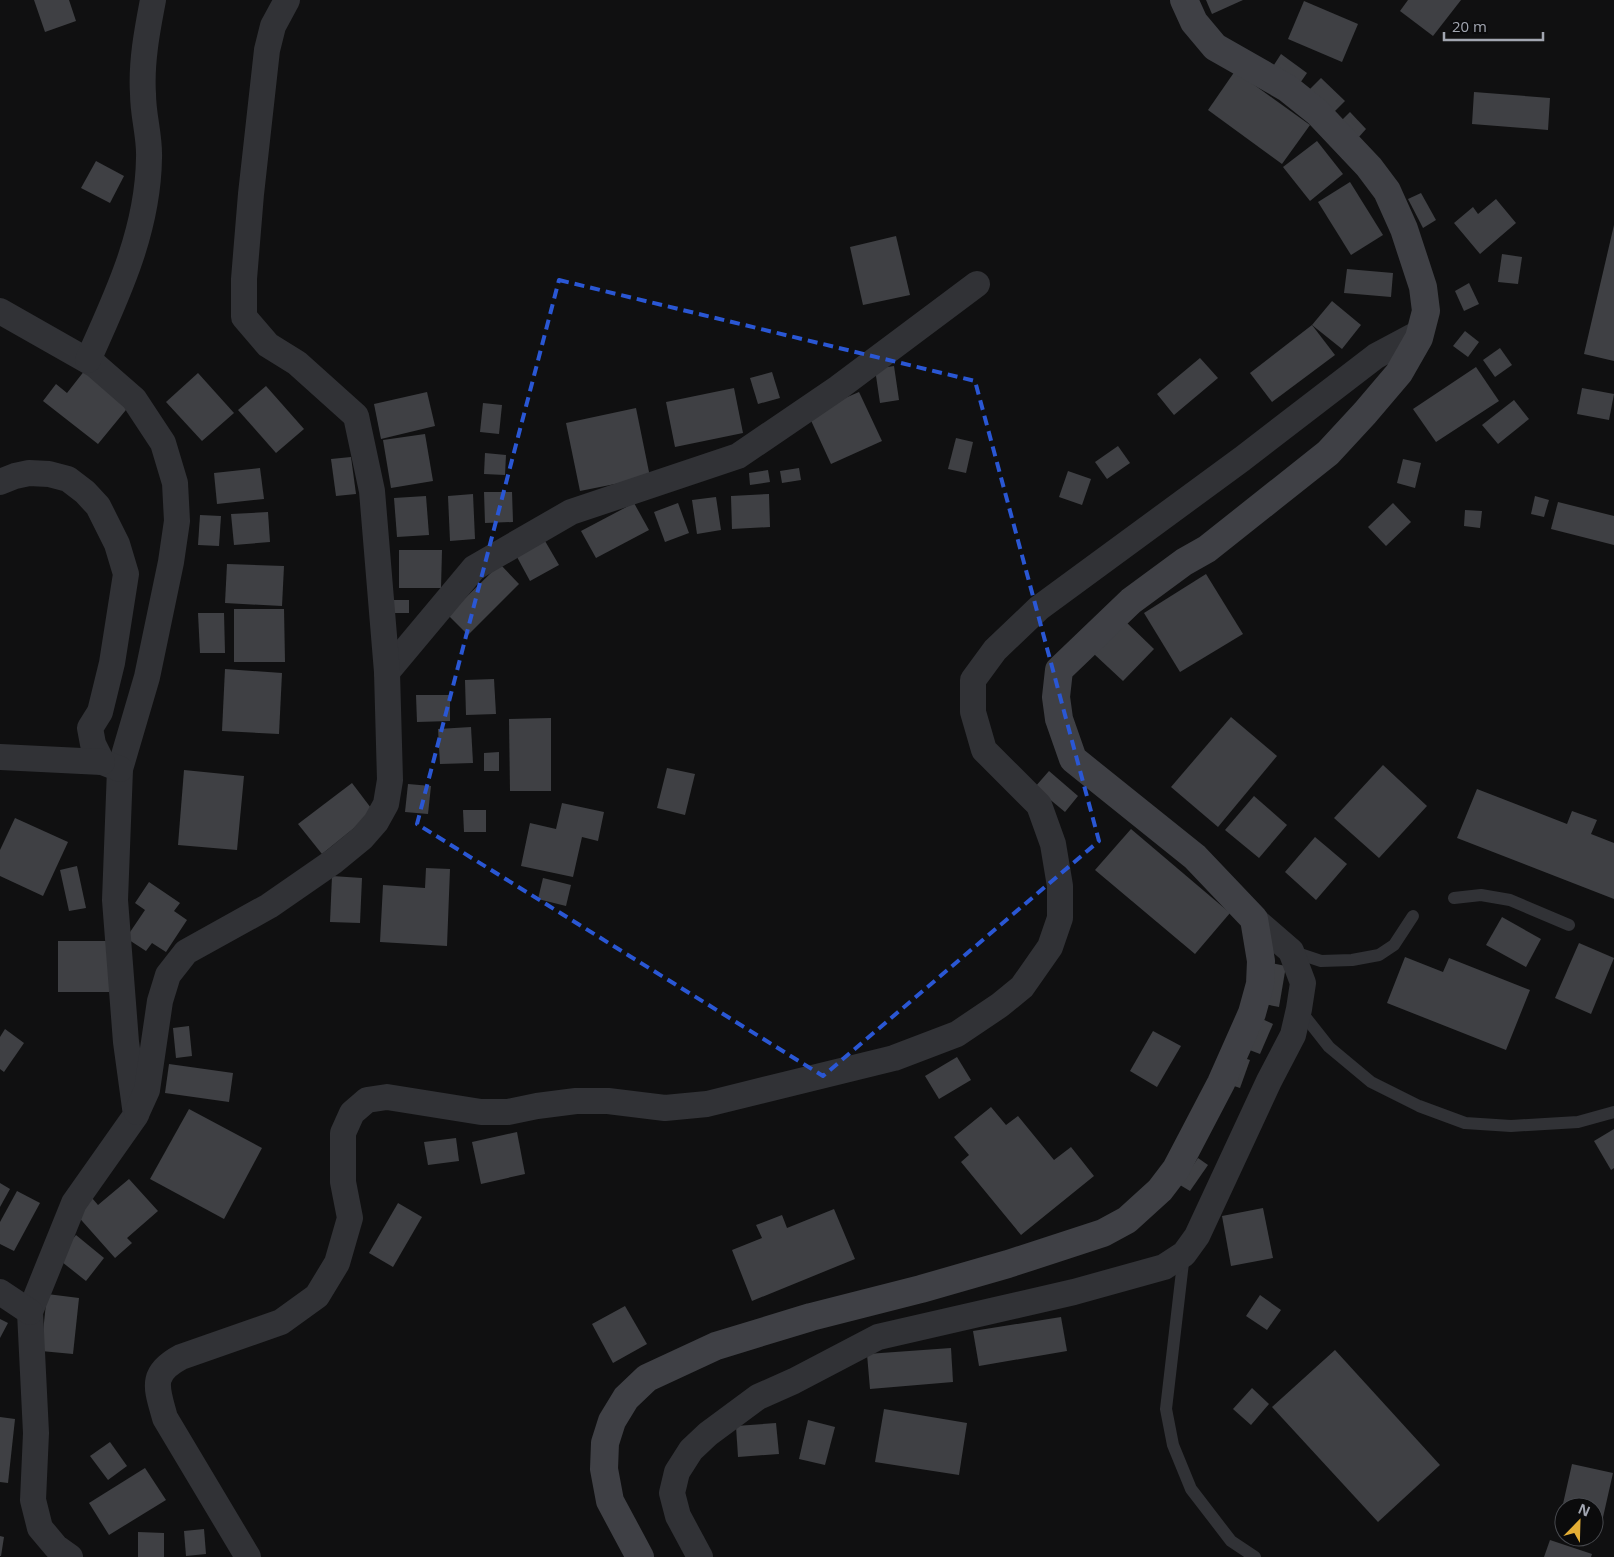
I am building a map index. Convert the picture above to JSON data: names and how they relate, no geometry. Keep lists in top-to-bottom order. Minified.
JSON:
{"scale_bar":"20 m","north":"top right"}
